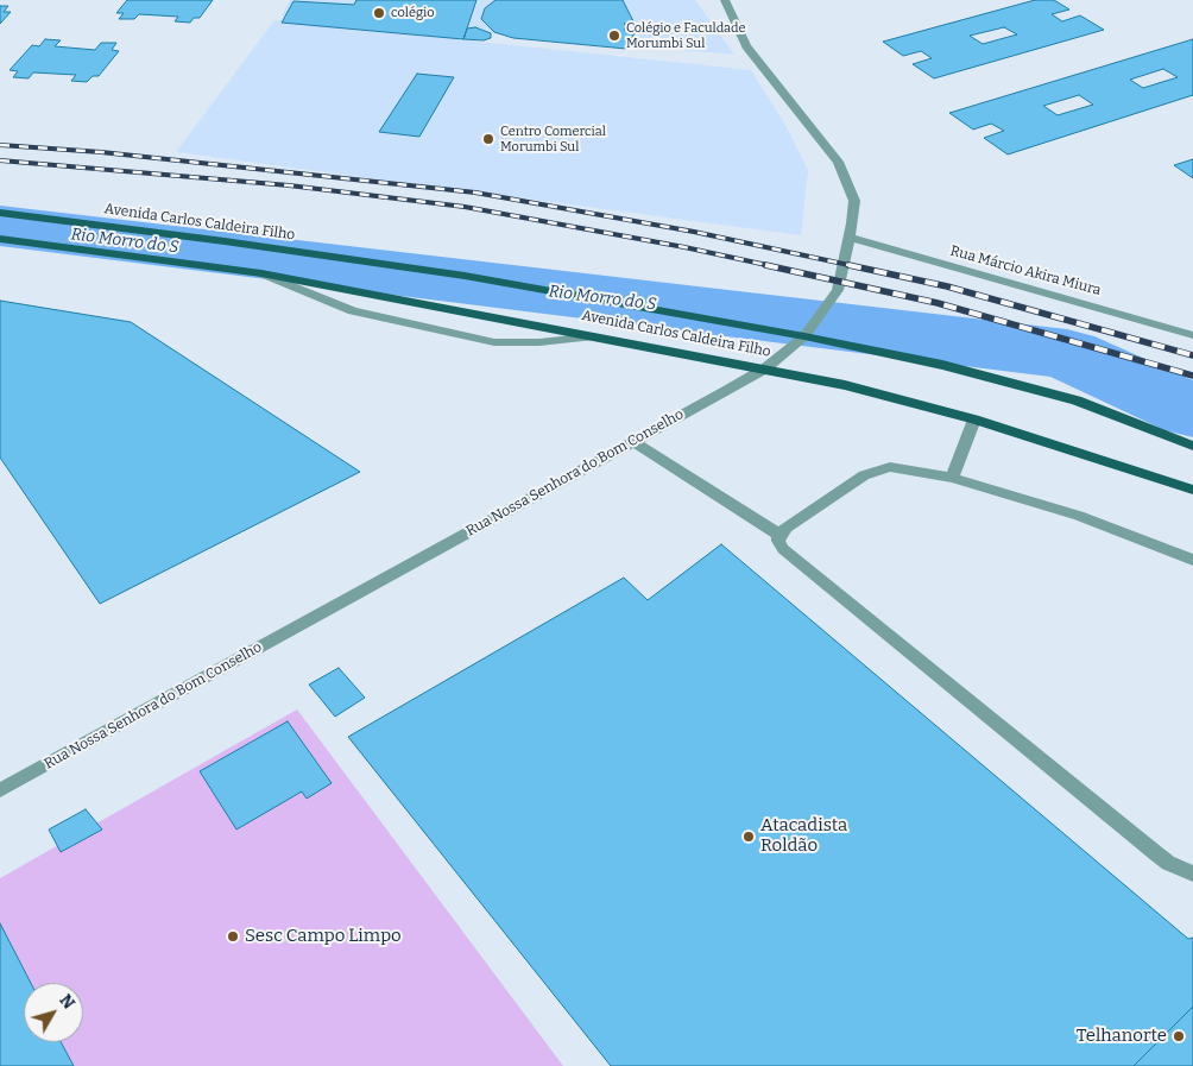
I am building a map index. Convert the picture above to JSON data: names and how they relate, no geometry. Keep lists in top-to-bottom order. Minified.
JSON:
{"streets":{"main road":["Avenida Carlos Caldeira Filho"],"street":["Rua Márcio Akira Miura","Rua Nossa Senhora do Bom Conselho"]},"crossings":[["Avenida Carlos Caldeira Filho","Rua Nossa Senhora do Bom Conselho"],["Rua Márcio Akira Miura","Rua Nossa Senhora do Bom Conselho"]],"water":["Rio Morro do S"],"places":["colégio","Colégio e Faculdade Morumbi Sul","Centro Comercial Morumbi Sul","Atacadista Roldão","Sesc Campo Limpo","Telhanorte"],"north":"top right"}
